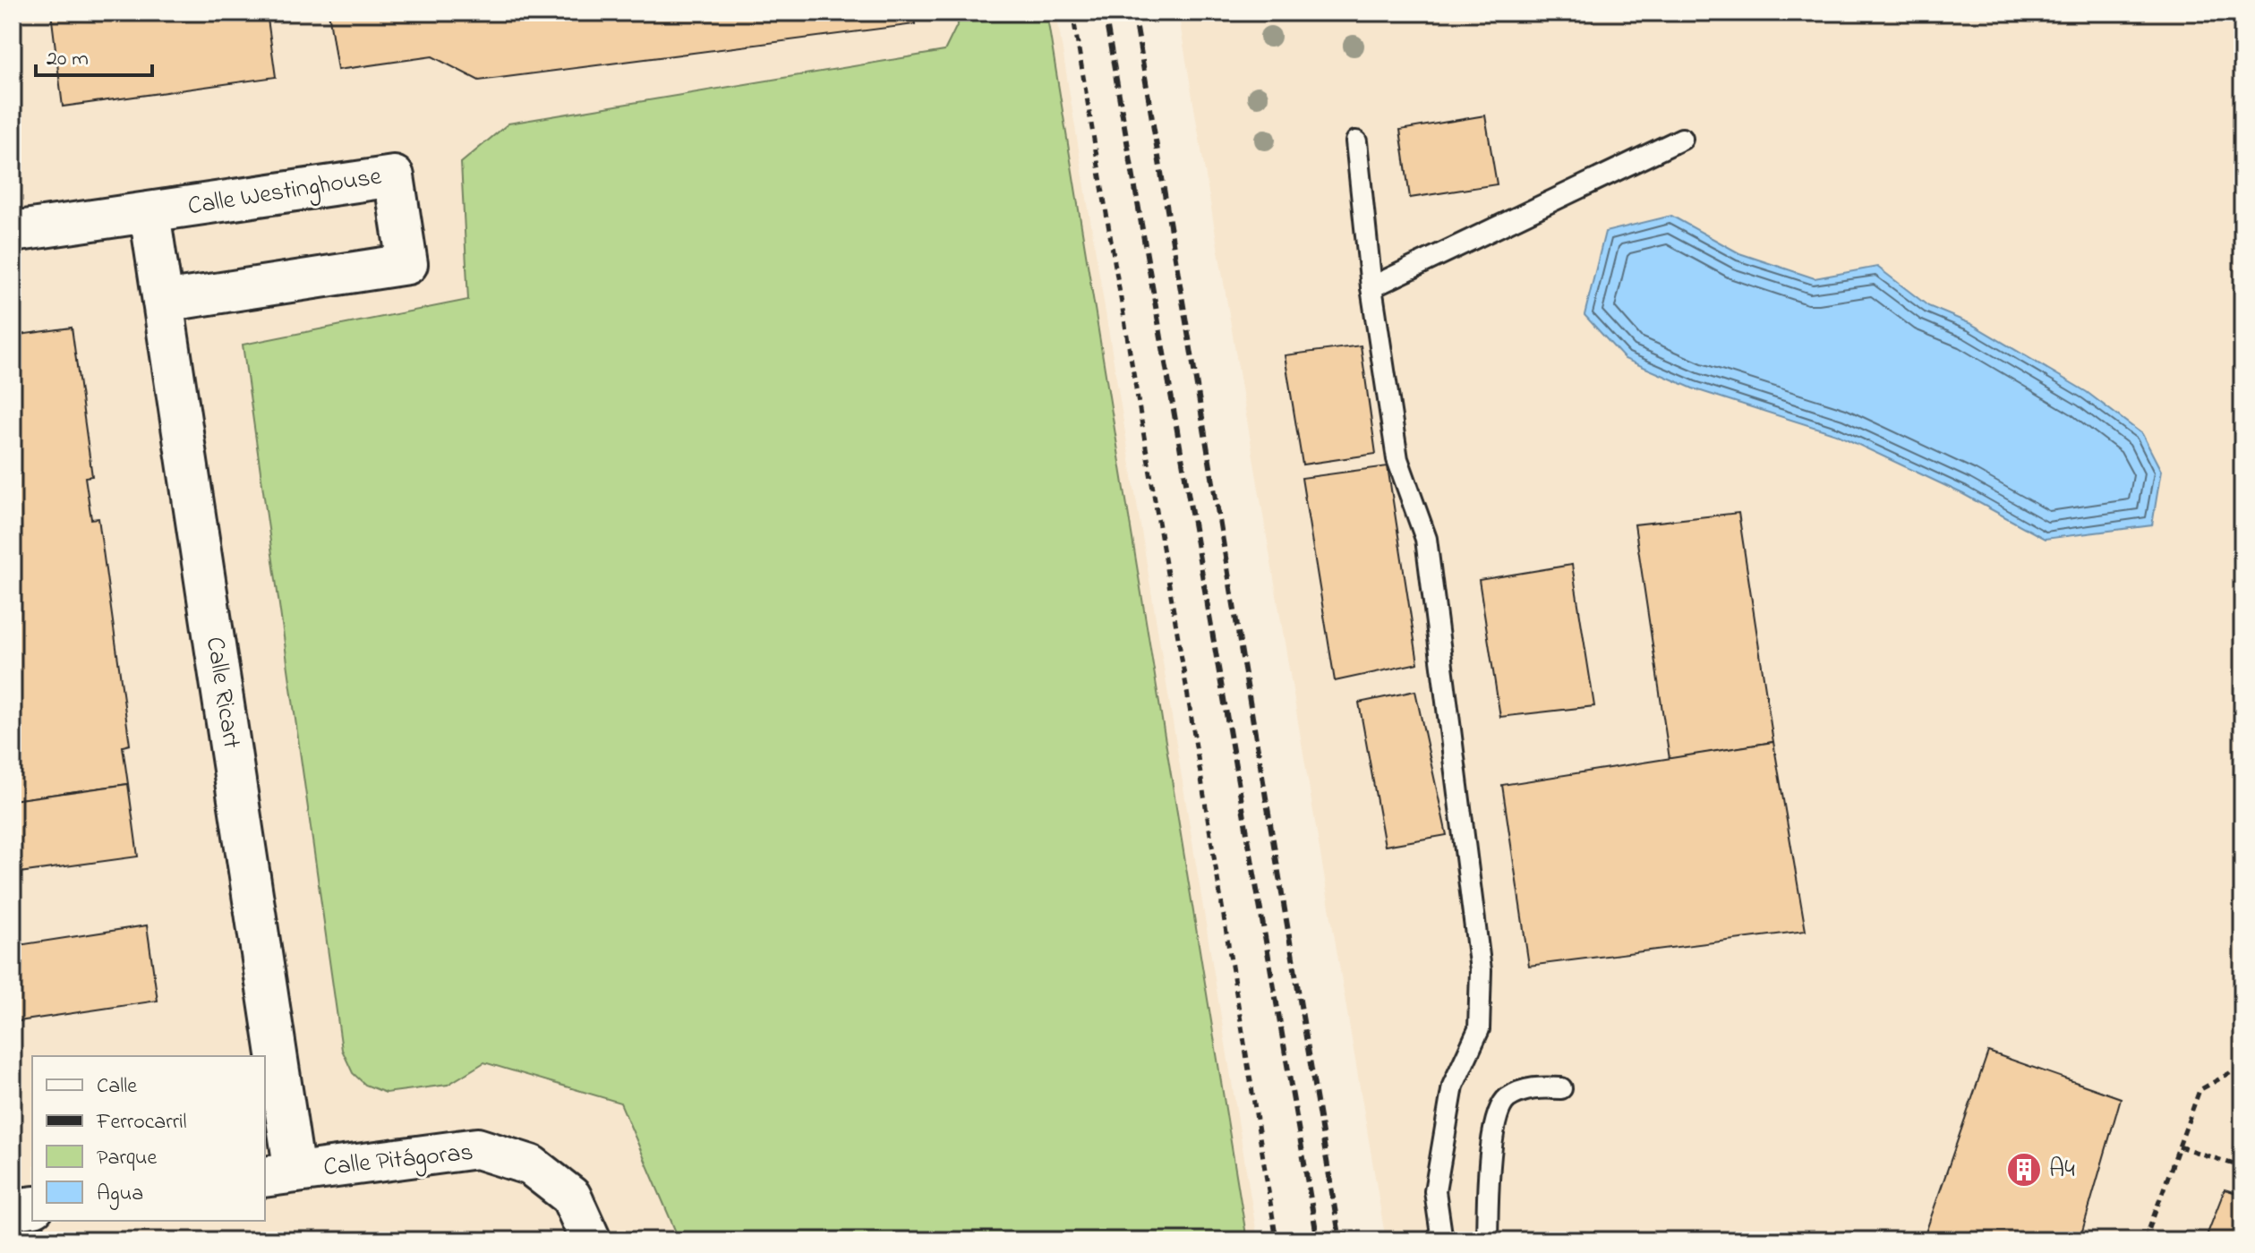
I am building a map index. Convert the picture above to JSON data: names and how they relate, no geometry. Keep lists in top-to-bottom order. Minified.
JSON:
{"streets":{"street":["Calle Westinghouse","Calle Ricart","Calle Pitágoras"]},"crossings":[["Calle Westinghouse","Calle Ricart"],["Calle Ricart","Calle Pitágoras"]],"places":{"building":["A4"]},"legend":["Calle","Ferrocarril","Parque","Agua"],"scale_bar":"20 m"}
